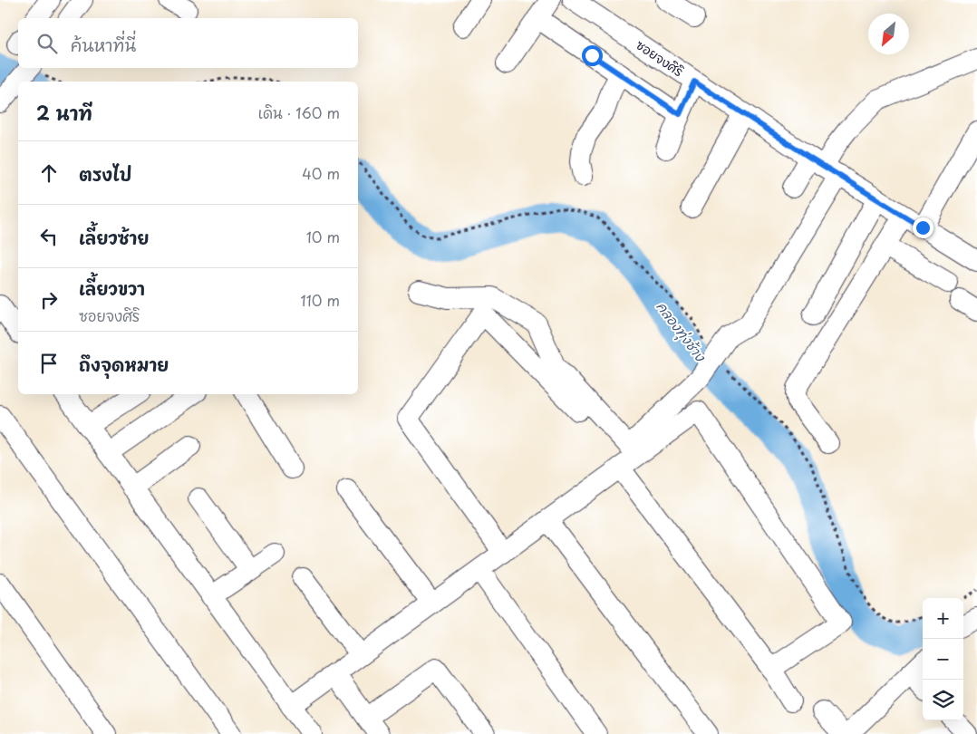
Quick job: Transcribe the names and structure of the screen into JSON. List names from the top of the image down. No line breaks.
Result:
{"streets":{"street":["ซอยจงศิริ"]},"water":["คลองทุ่งช้าง"],"north":"bottom left","page":{"search":"ค้นหาที่นี่","heading":["2 นาที","เดิน · 160 m"],"list":[["ตรงไป","40 m"],["เลี้ยวซ้าย","10 m"],["เลี้ยวขวา","ซอยจงศิริ","110 m"],"ถึงจุดหมาย"],"map_buttons":["+","−"]}}
